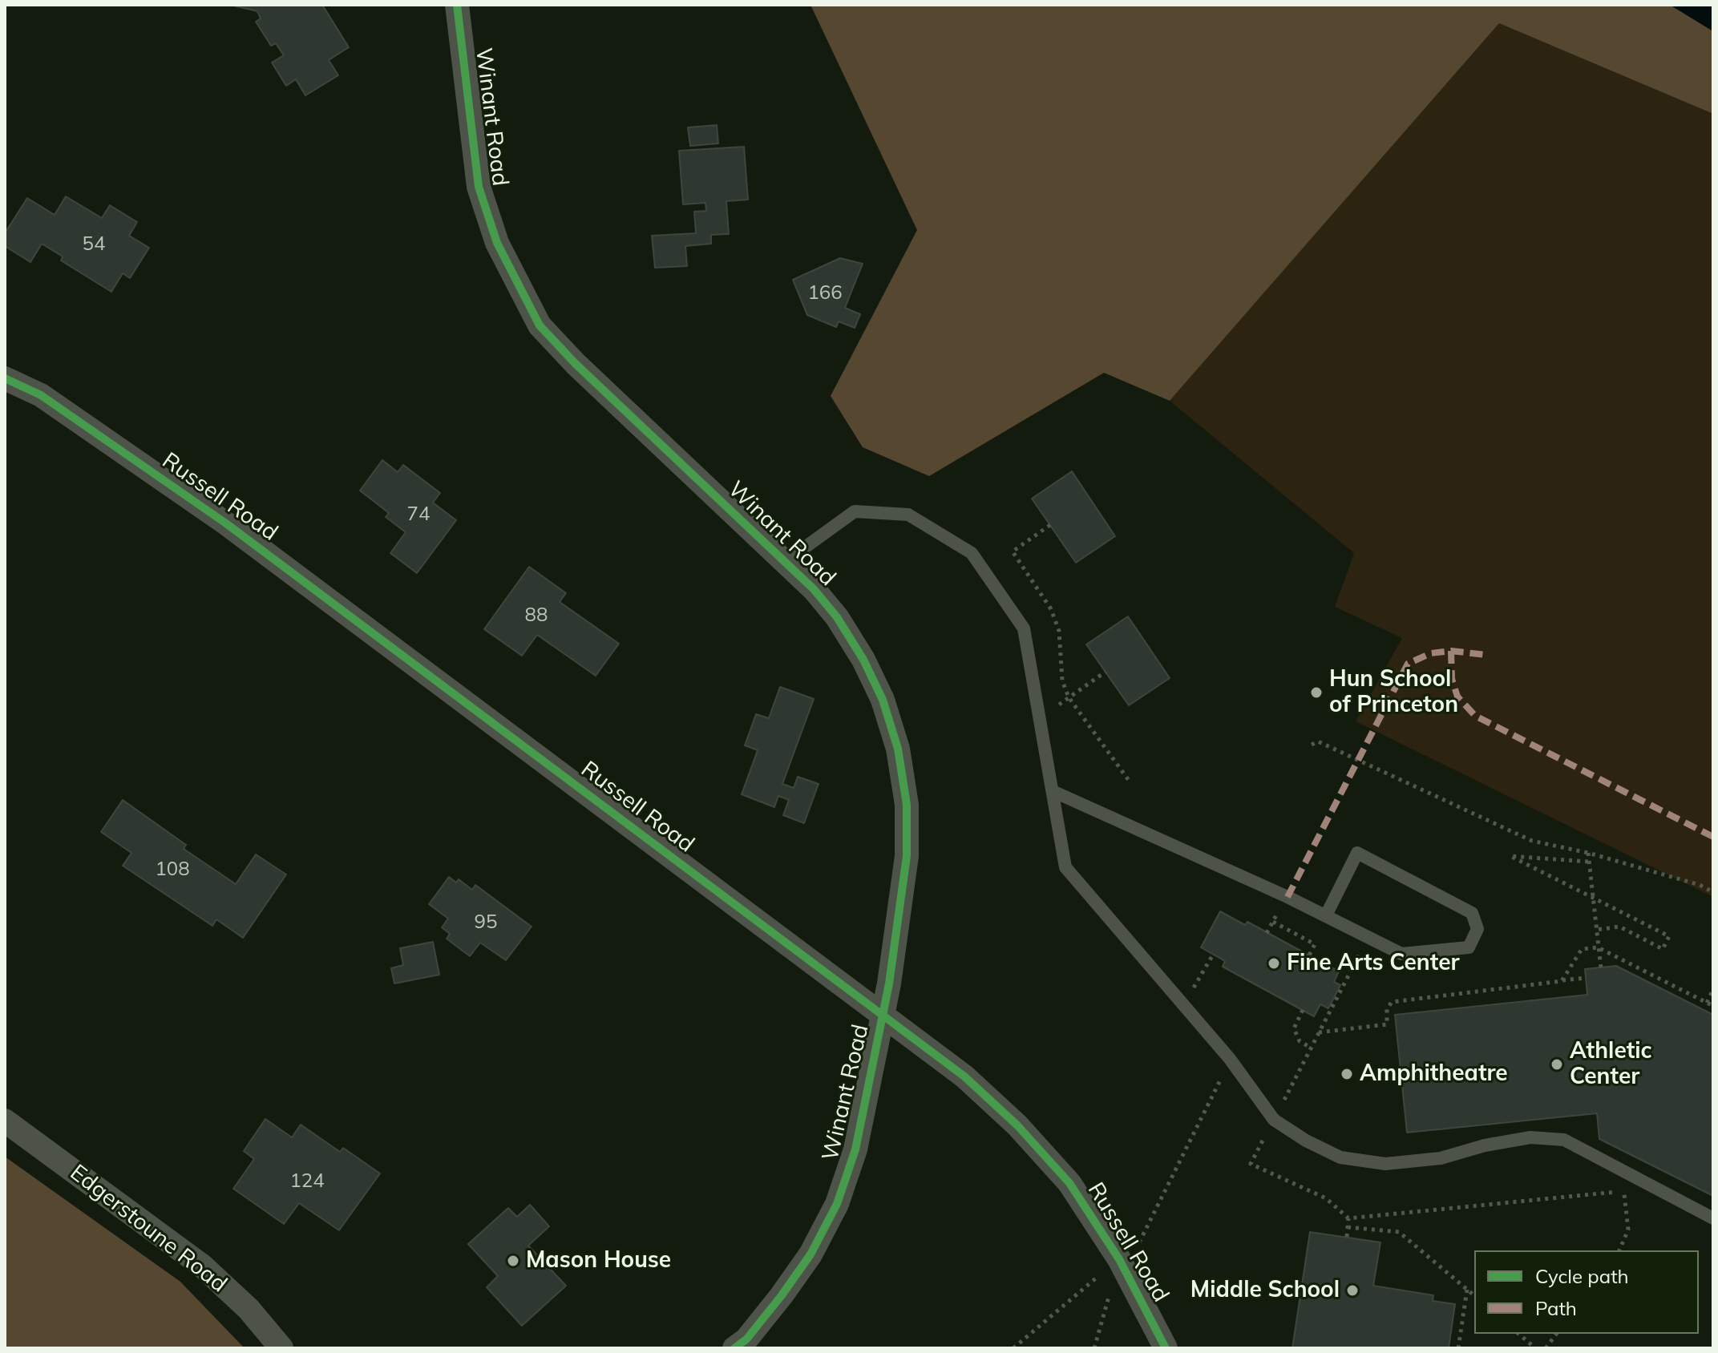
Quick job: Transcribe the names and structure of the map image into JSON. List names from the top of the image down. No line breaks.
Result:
{"streets":{"street":["Winant Road","Russell Road","Edgerstoune Road"]},"crossings":[["Winant Road","Russell Road"]],"places":["Hun School of Princeton","Fine Arts Center","Athletic Center","Amphitheatre","Mason House","Middle School"],"house_numbers":["54","166","74","88","108","95","124"],"legend":["Cycle path","Path"]}
